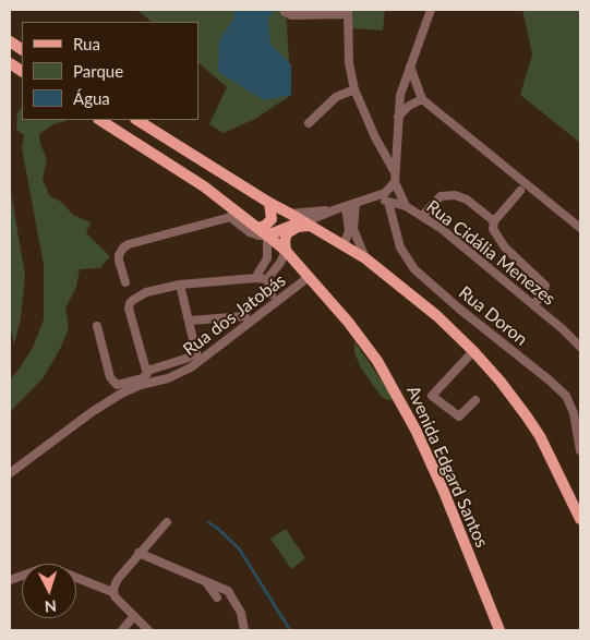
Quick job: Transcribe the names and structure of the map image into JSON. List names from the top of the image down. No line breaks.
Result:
{"streets":{"main road":["Avenida Edgard Santos"],"street":["Rua Cidália Menezes","Rua dos Jatobás","Rua Doron"]},"crossings":[["Rua Cidália Menezes","Rua Doron"],["Rua dos Jatobás","Avenida Edgard Santos"]],"legend":["Rua","Parque","Água"],"north":"bottom"}
